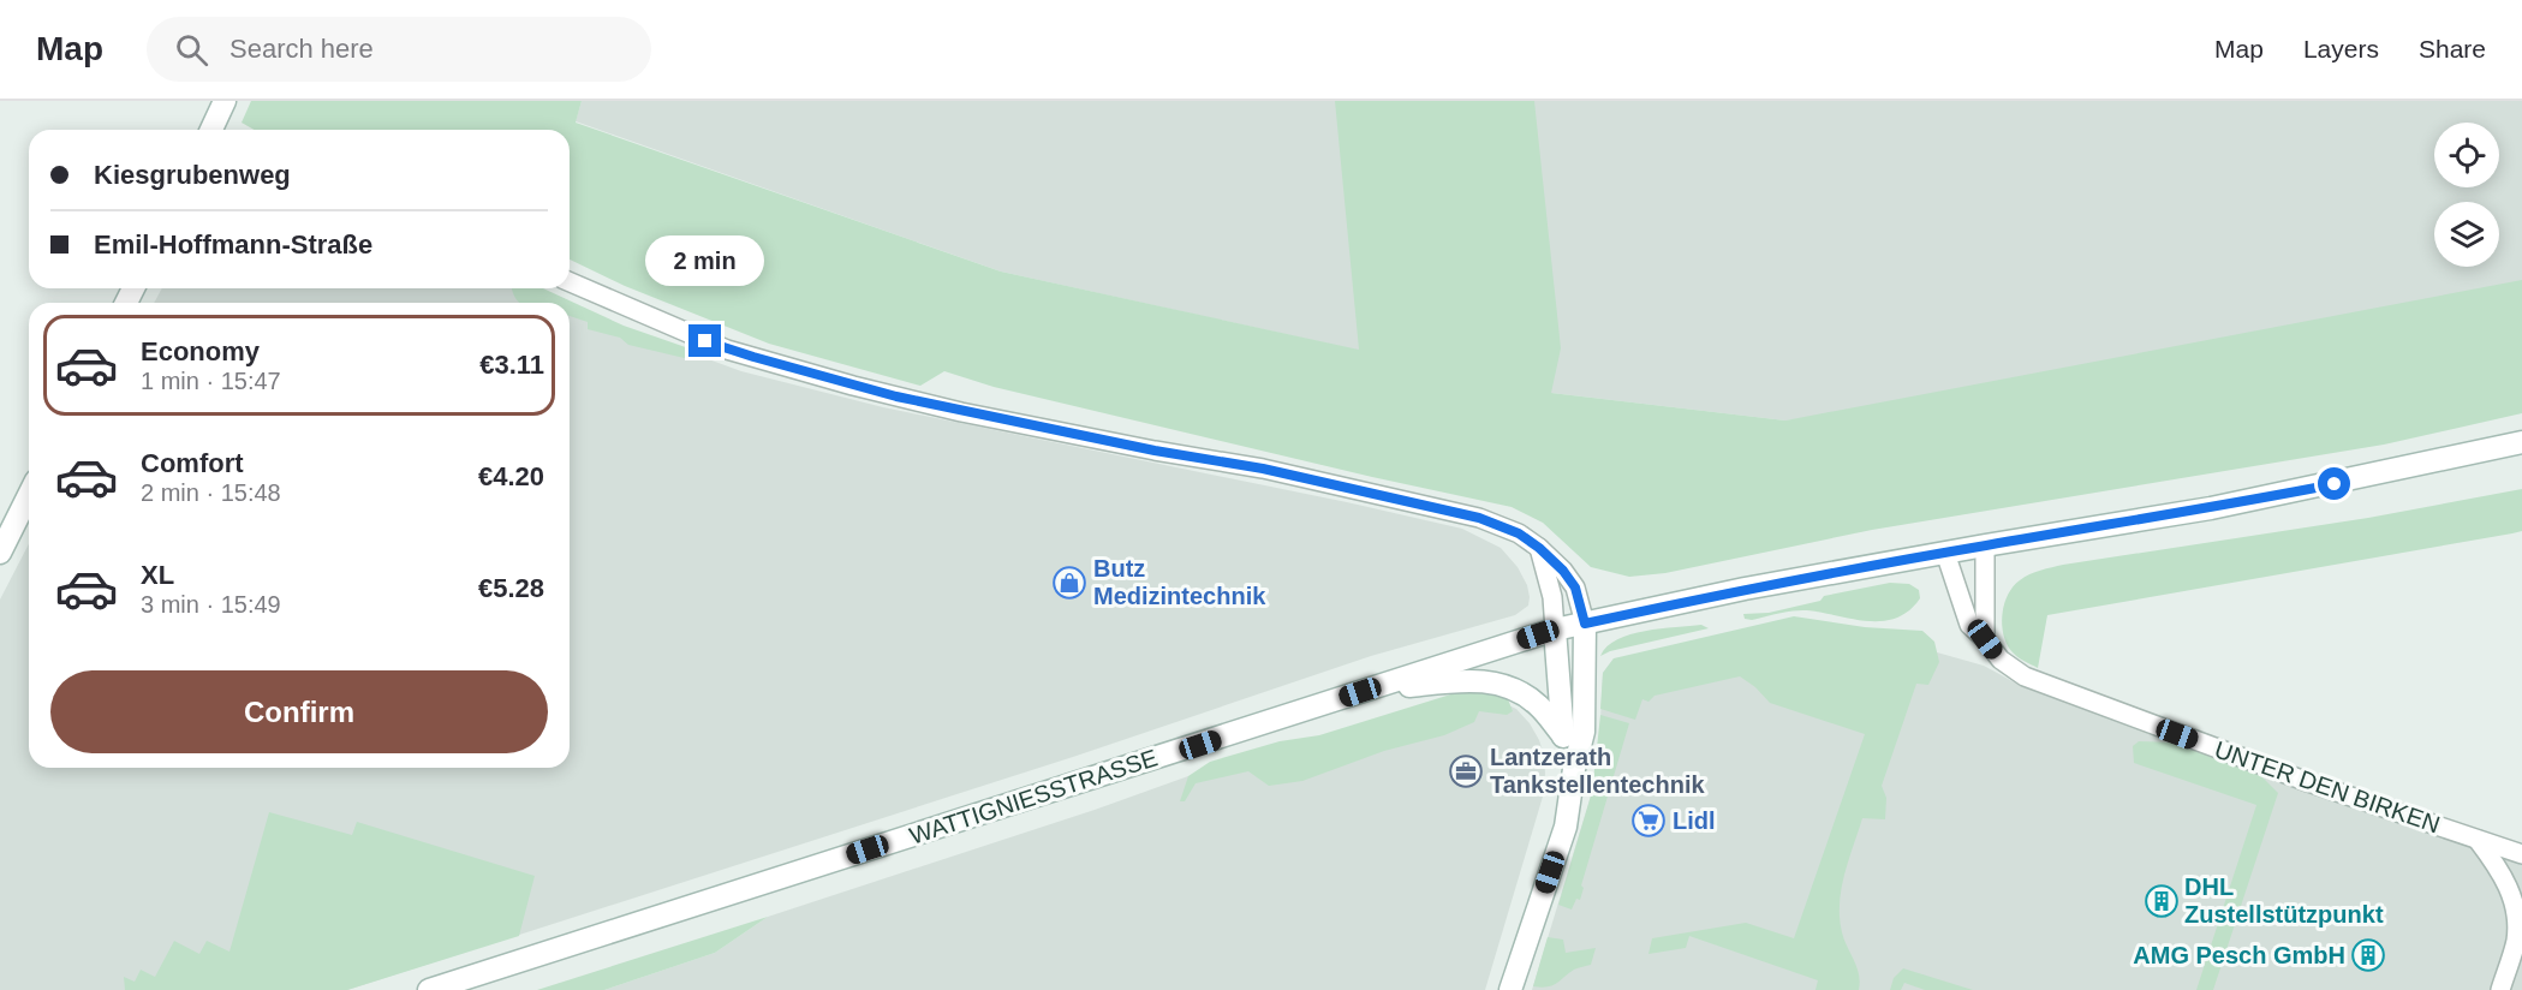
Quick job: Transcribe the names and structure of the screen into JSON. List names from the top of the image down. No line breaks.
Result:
{"streets":{"main road":["WATTIGNIESSTRASSE"],"street":["UNTER DEN BIRKEN"]},"crossings":[["UNTER DEN BIRKEN","WATTIGNIESSTRASSE"]],"places":{"shop":["Butz Medizintechnik"],"office":["Lantzerath Tankstellentechnik"],"supermarket":["Lidl"],"building":["DHL Zustellstützpunkt","AMG Pesch GmbH"]},"page":{"header":"Map","search":"Search here","nav":["Map","Layers","Share"],"banner":["Kiesgrubenweg","Emil-Hoffmann-Straße"],"bubble":"2 min","list":[{"name":"Economy","note":"1 min · 15:47","value":"€3.11"},{"name":"Comfort","note":"2 min · 15:48","value":"€4.20"},{"name":"XL","note":"3 min · 15:49","value":"€5.28"}],"buttons":"Confirm"}}
